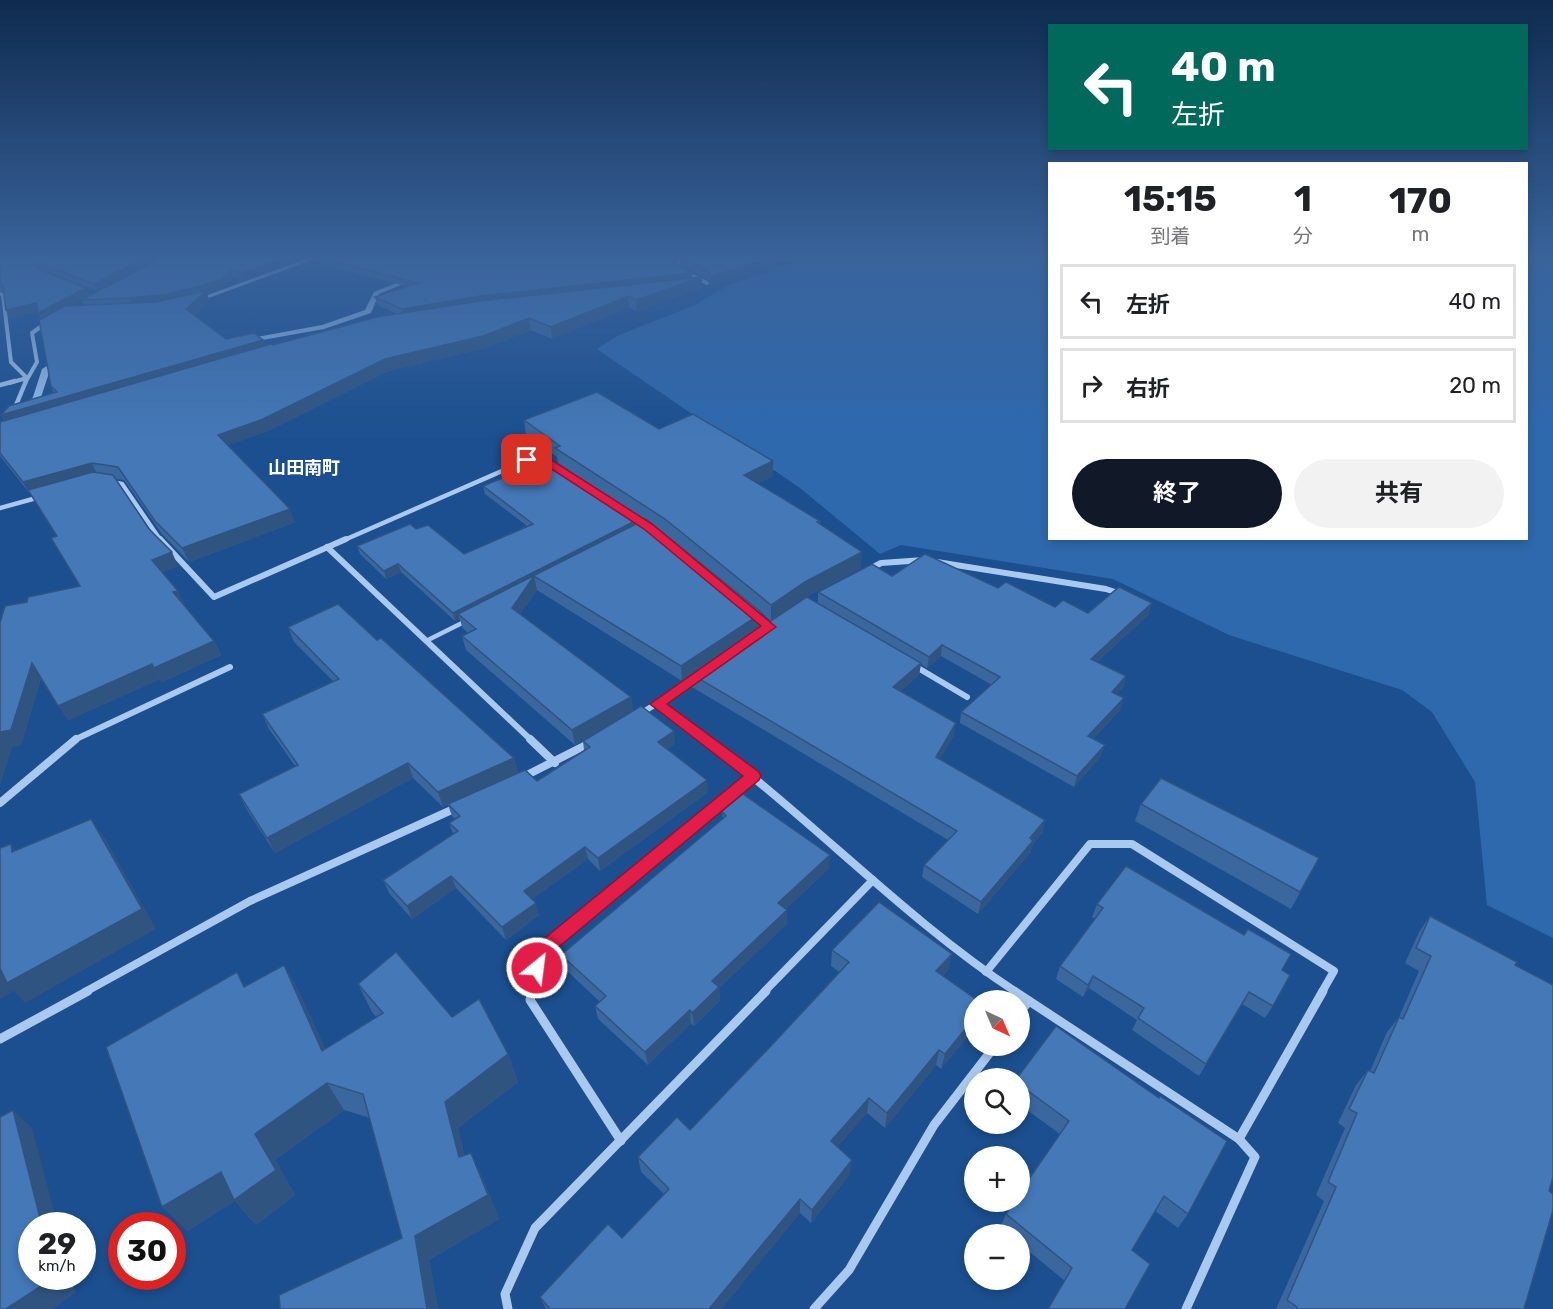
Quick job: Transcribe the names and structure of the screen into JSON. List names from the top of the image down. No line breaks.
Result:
{"districts":["山田南町"],"north":"bottom right","page":{"turn":["40 m","左折"],"eta":["15:15","到着","1","分","170","m"],"list":[{"name":"左折","value":"40 m"},{"name":"右折","value":"20 m"}],"buttons":["終了","共有"],"map_buttons":["+","−"],"speed":"29 km/h","limit":"30"}}
